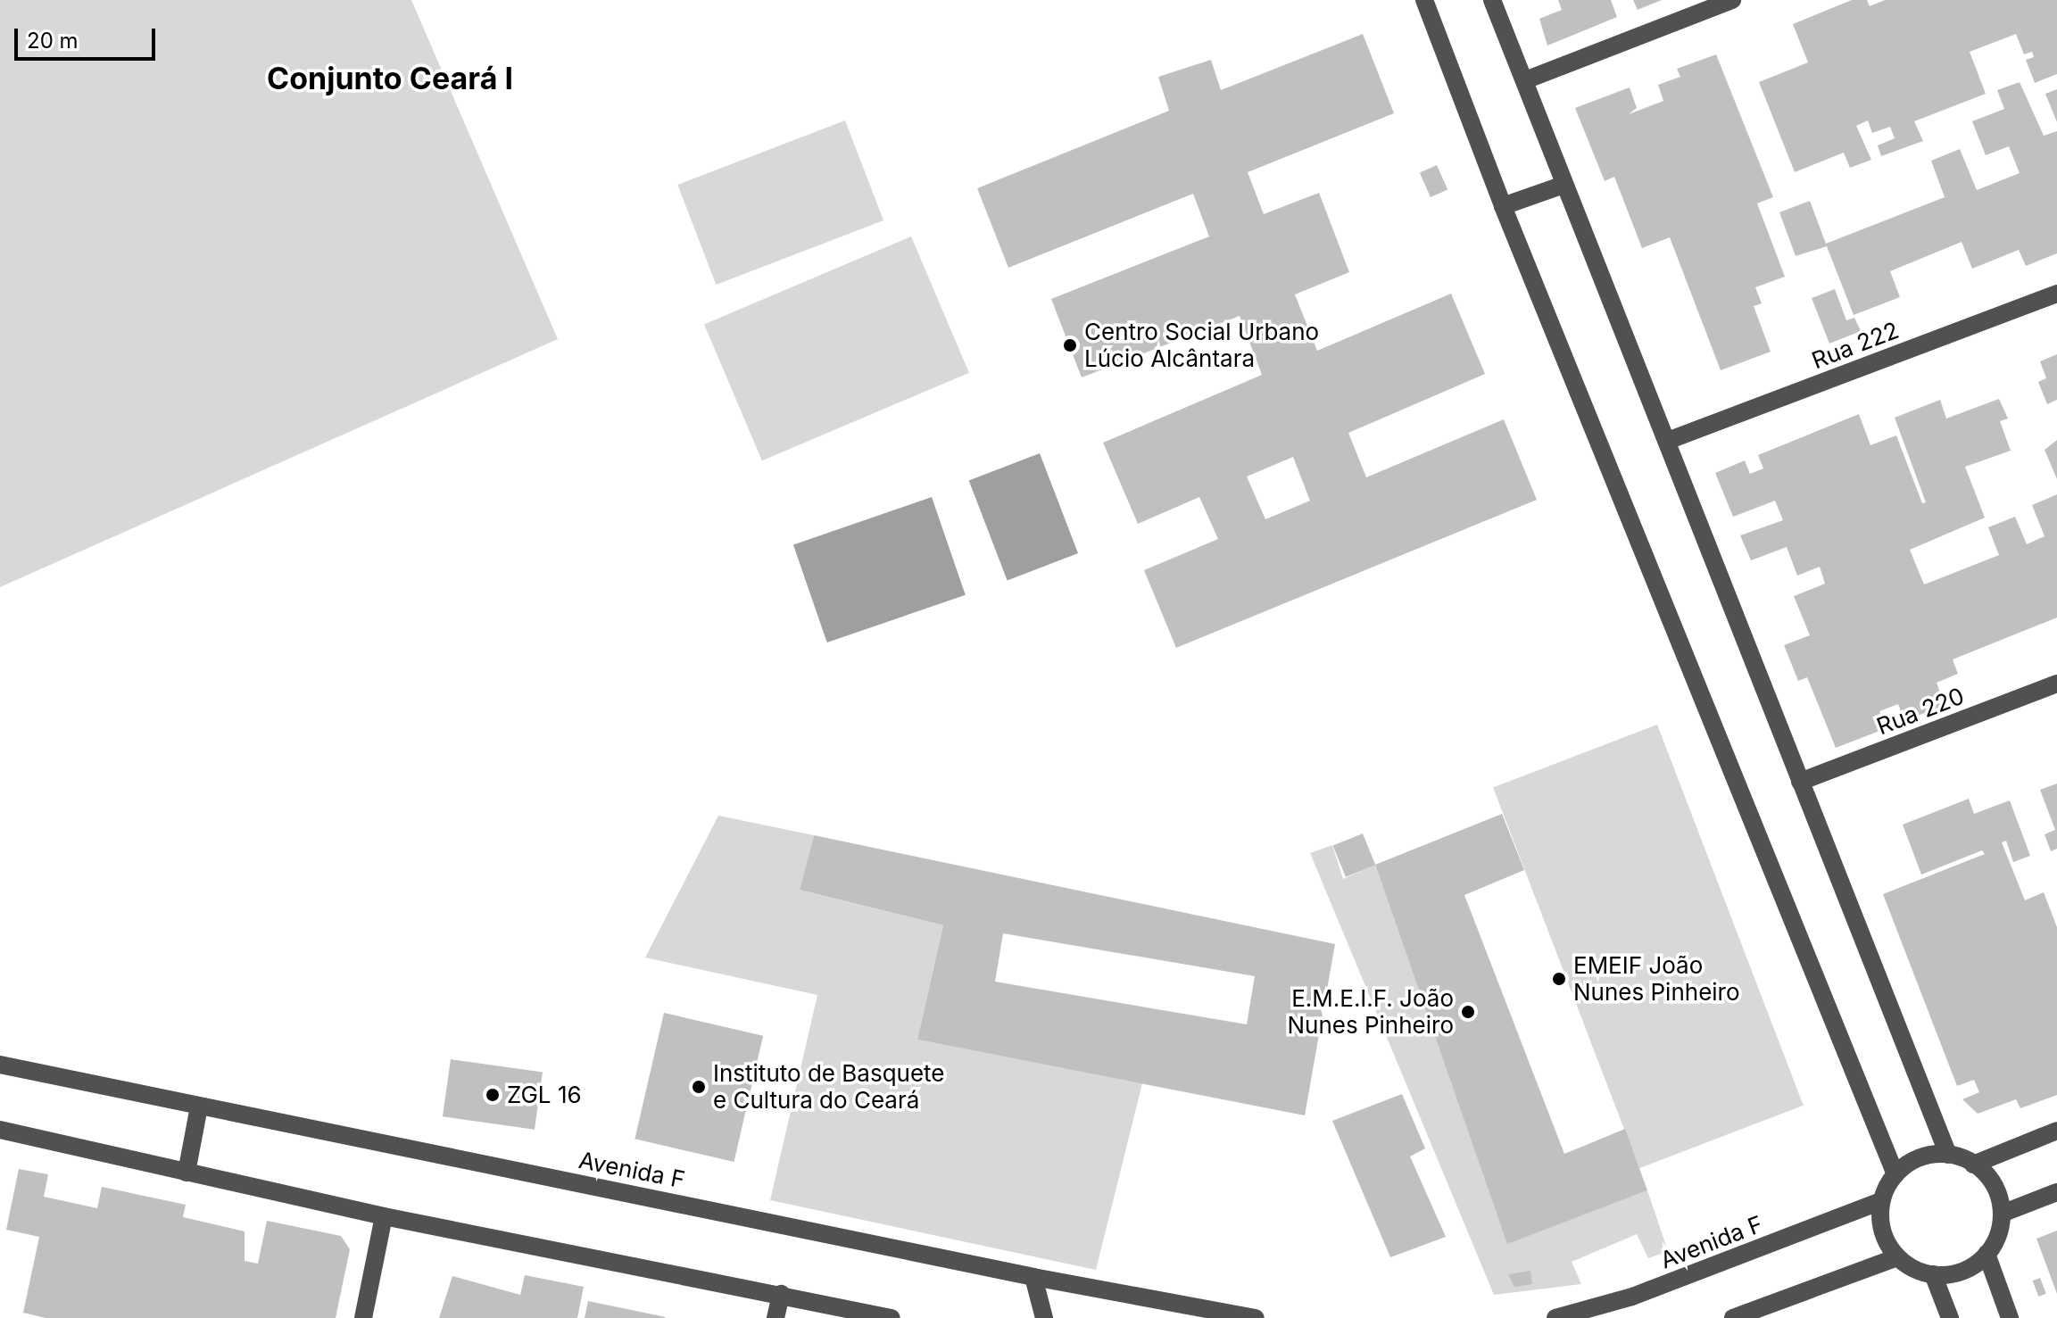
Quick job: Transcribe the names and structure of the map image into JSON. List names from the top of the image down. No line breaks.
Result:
{"streets":{"street":["Rua 222","Rua 220","Avenida F"]},"districts":["Conjunto Ceará I"],"places":["Centro Social Urbano Lúcio Alcântara","EMEIF João Nunes Pinheiro","E.M.E.I.F. João Nunes Pinheiro","Instituto de Basquete e Cultura do Ceará","ZGL 16"],"scale_bar":"20 m"}
